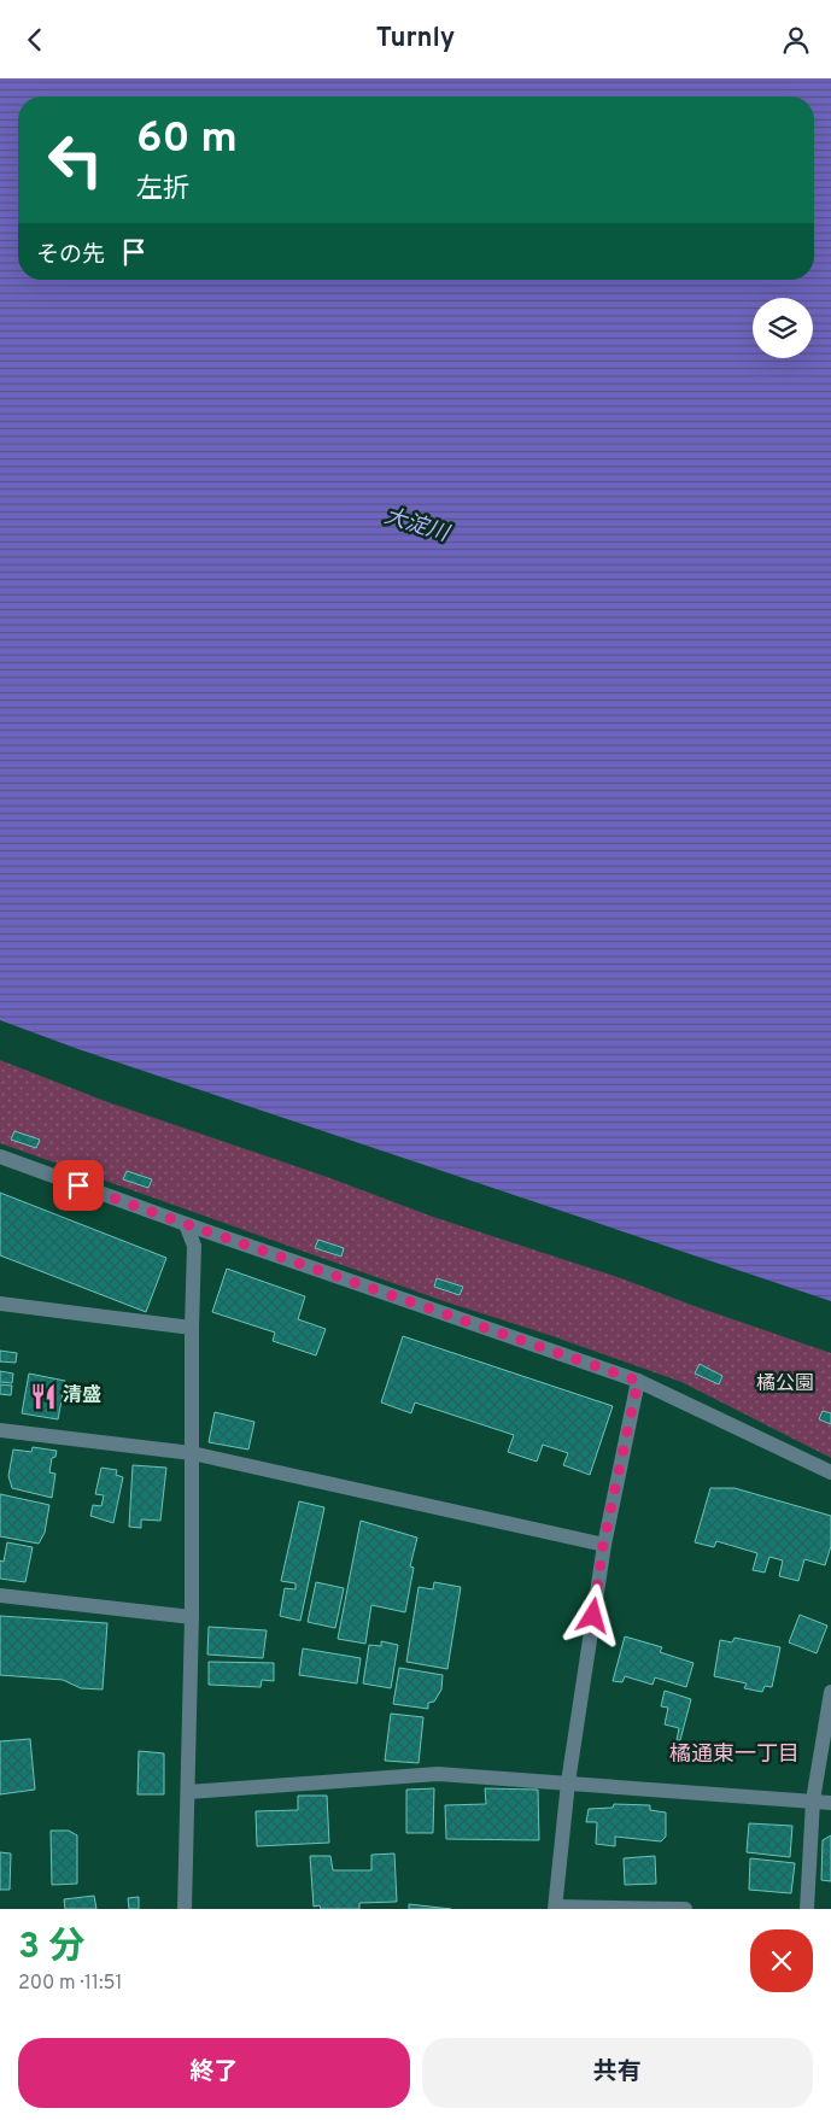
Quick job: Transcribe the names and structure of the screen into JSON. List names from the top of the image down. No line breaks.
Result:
{"districts":["橘通東一丁目"],"water":["大淀川"],"parks":["橘公園"],"places":{"restaurant":["清盛"]},"page":{"header":"Turnly","turn":["60 m","左折"],"then":"その先","heading":["3 分","200 m · 11:51"],"buttons":["終了","共有"]}}
